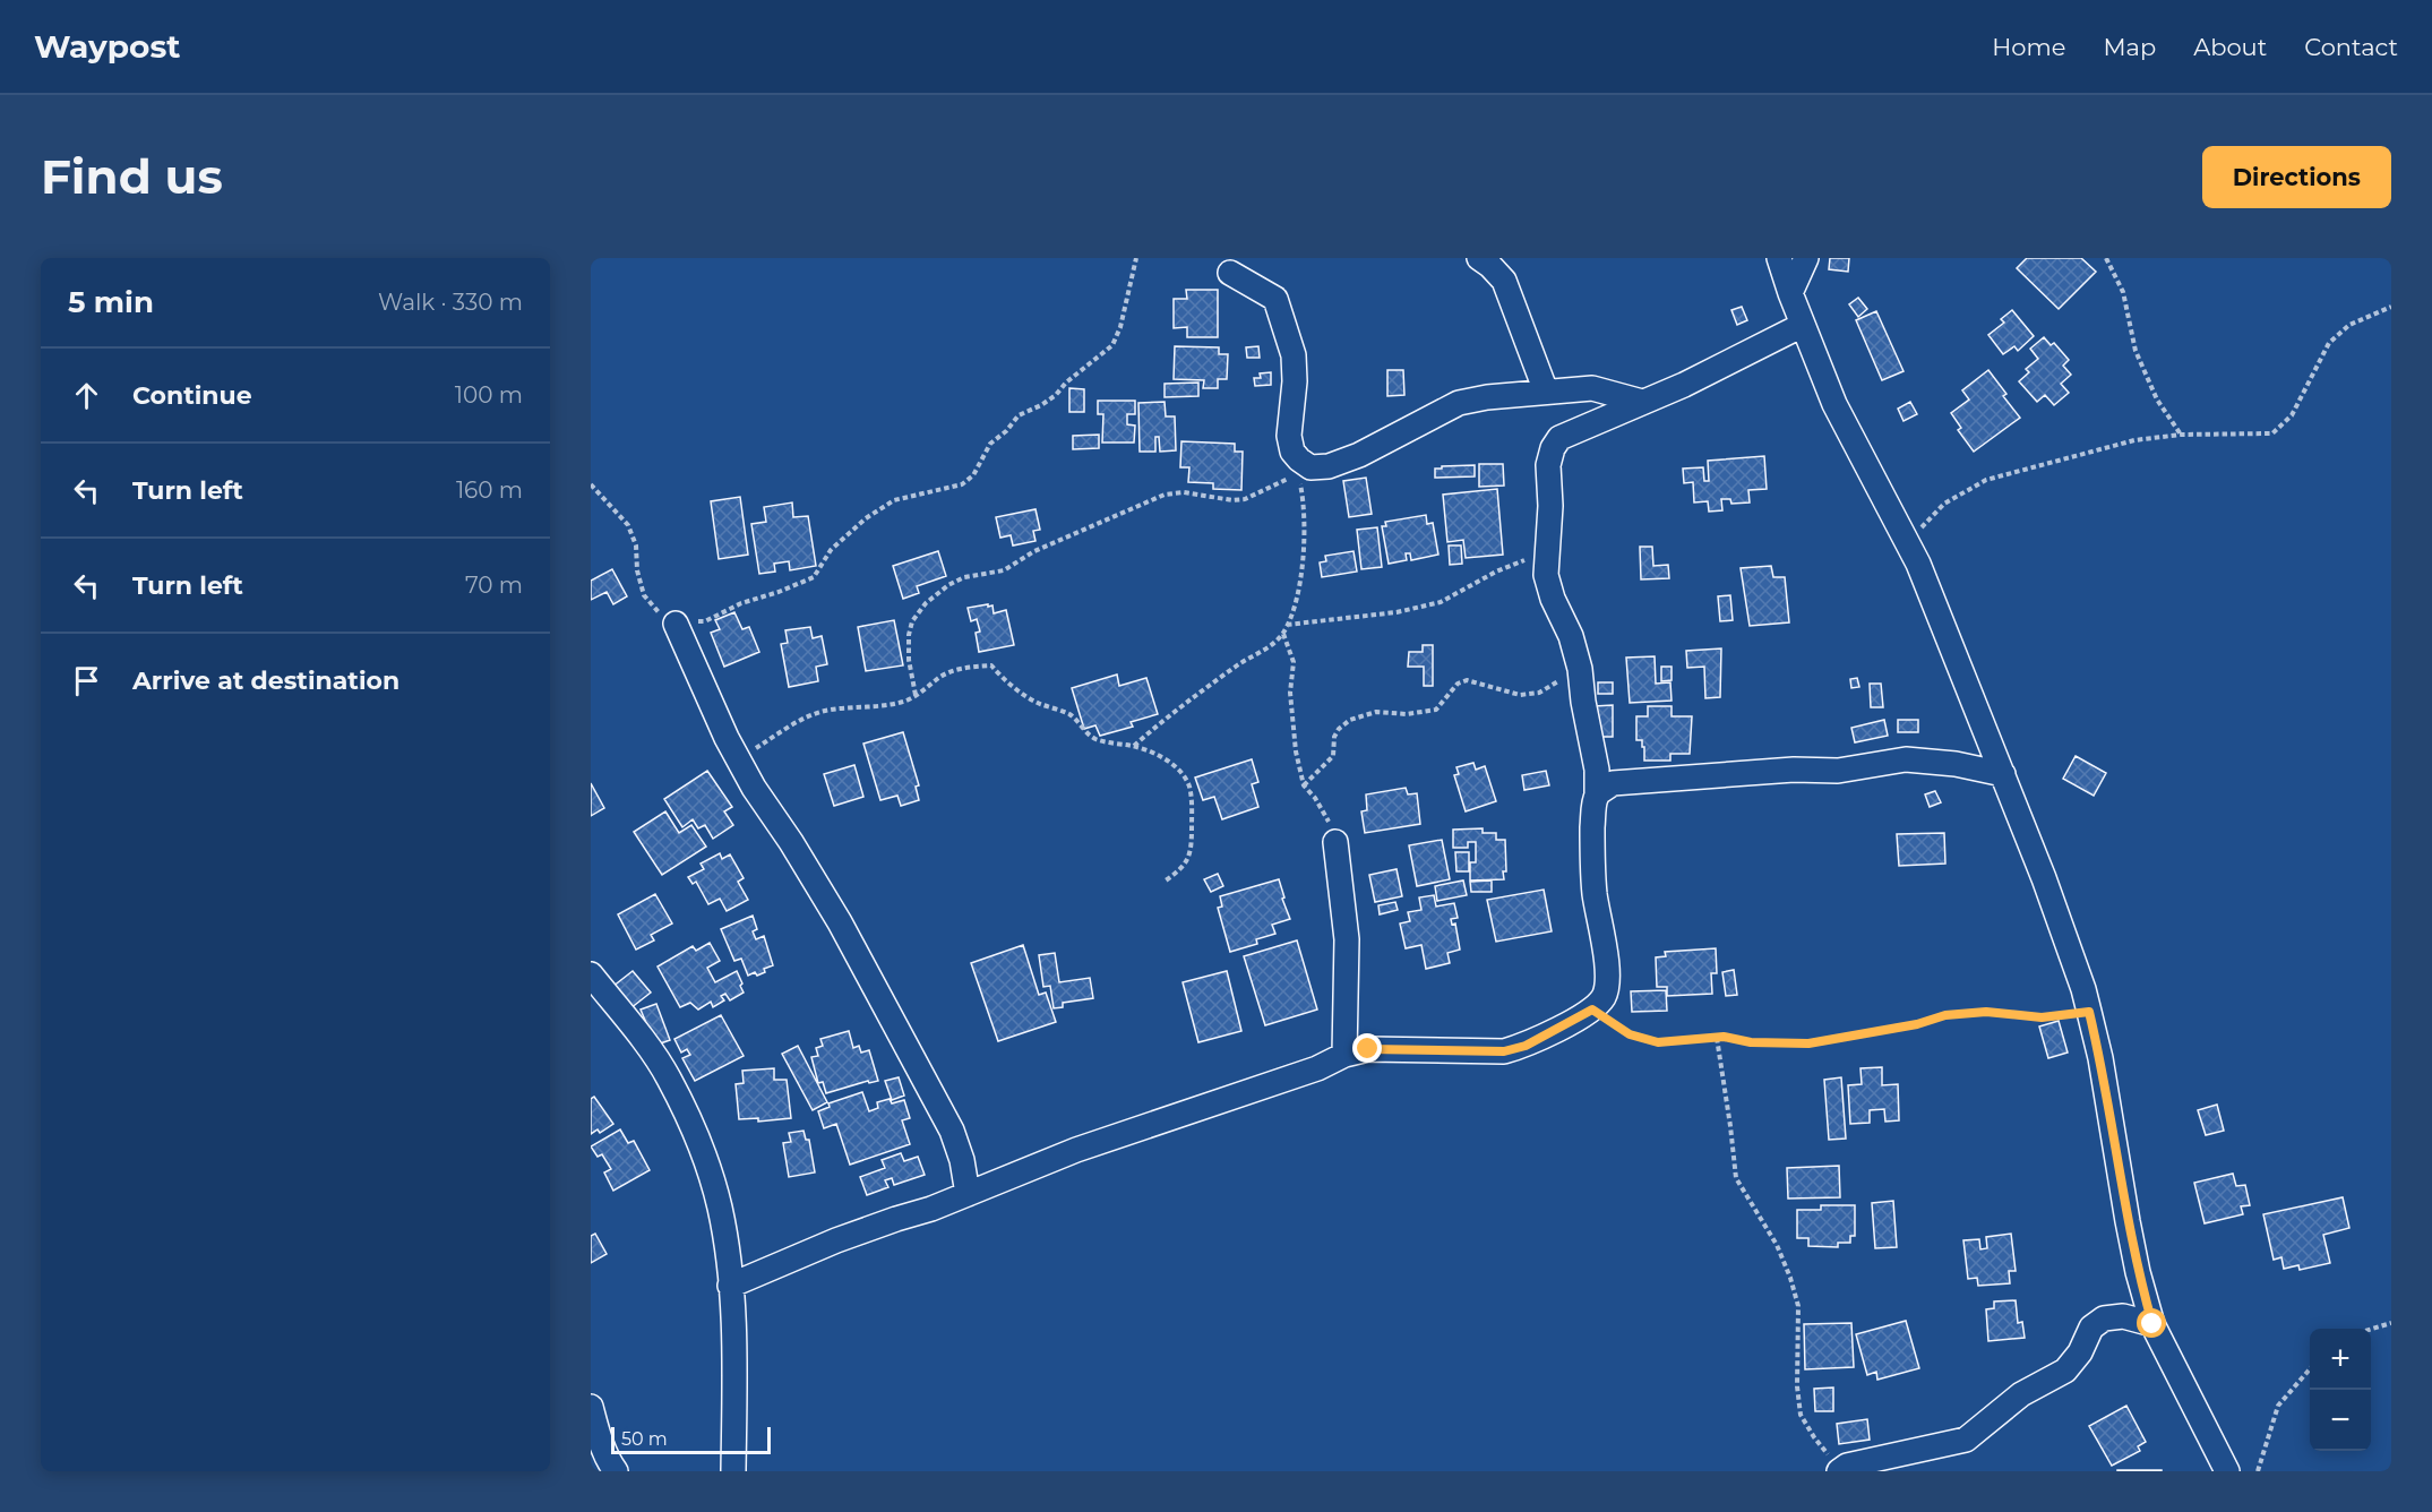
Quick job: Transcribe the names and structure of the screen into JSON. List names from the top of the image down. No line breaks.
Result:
{"scale_bar":"50 m","page":{"header":"Waypost","nav":["Home","Map","About","Contact"],"buttons":"Directions","title":"Find us","heading":["5 min","Walk · 330 m"],"list":[["Continue","100 m"],["Turn left","160 m"],["Turn left","70 m"],"Arrive at destination"],"map_buttons":["+","−"],"scale":"50 m"}}
